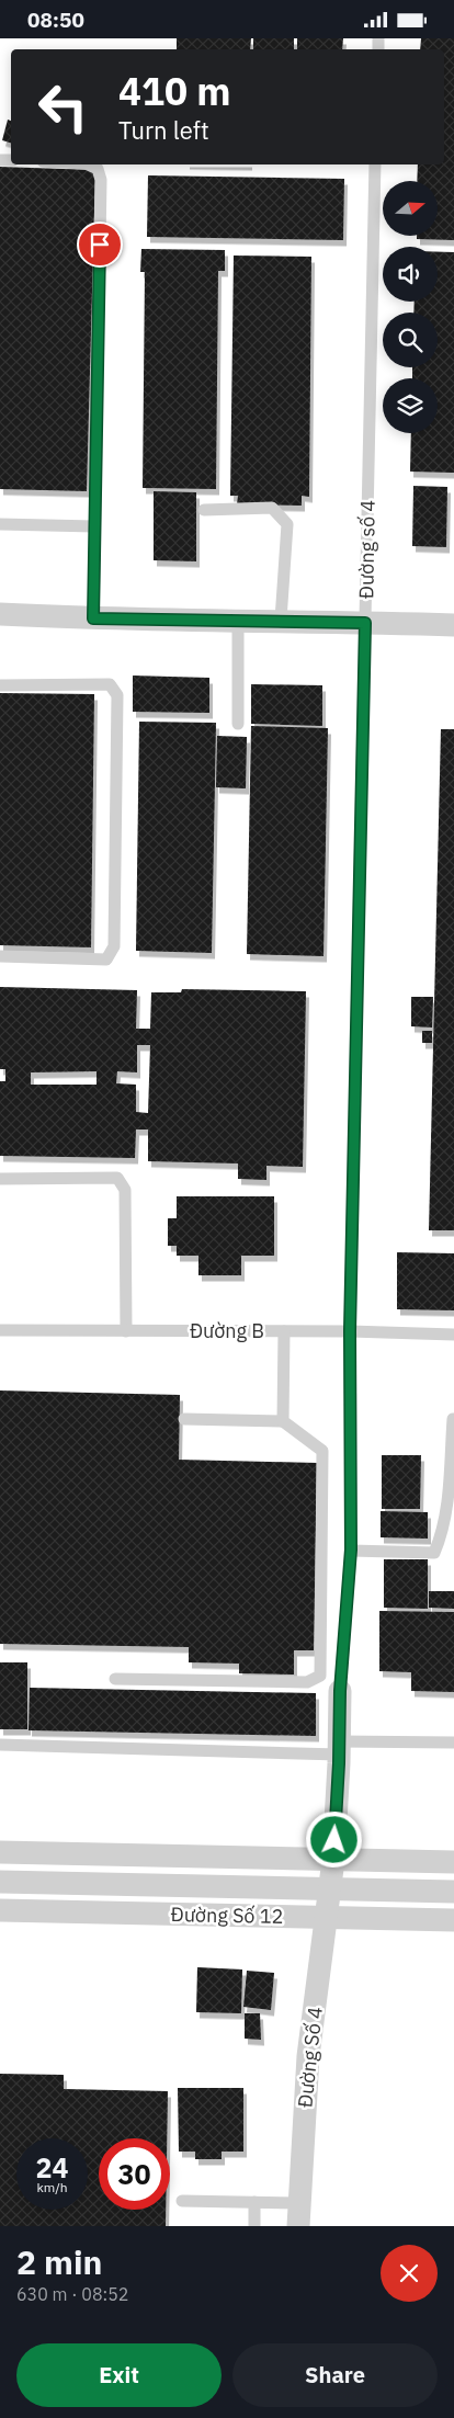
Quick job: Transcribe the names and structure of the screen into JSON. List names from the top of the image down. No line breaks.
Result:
{"streets":{"street":["Đường số 4","Đường Số 12","Đường Số 4"],"lane":["Đường B"]},"crossings":[["Đường số 4","Đường B"],["Đường số 4","Đường Số 12"],["Đường số 4","Đường Số 4"],["Đường Số 12","Đường Số 4"]],"north":"right","page":{"status":"08:50","turn":["410 m","Turn left"],"speed":"24 km/h","limit":"30","heading":["2 min","630 m · 08:52"],"buttons":["Exit","Share"]}}
